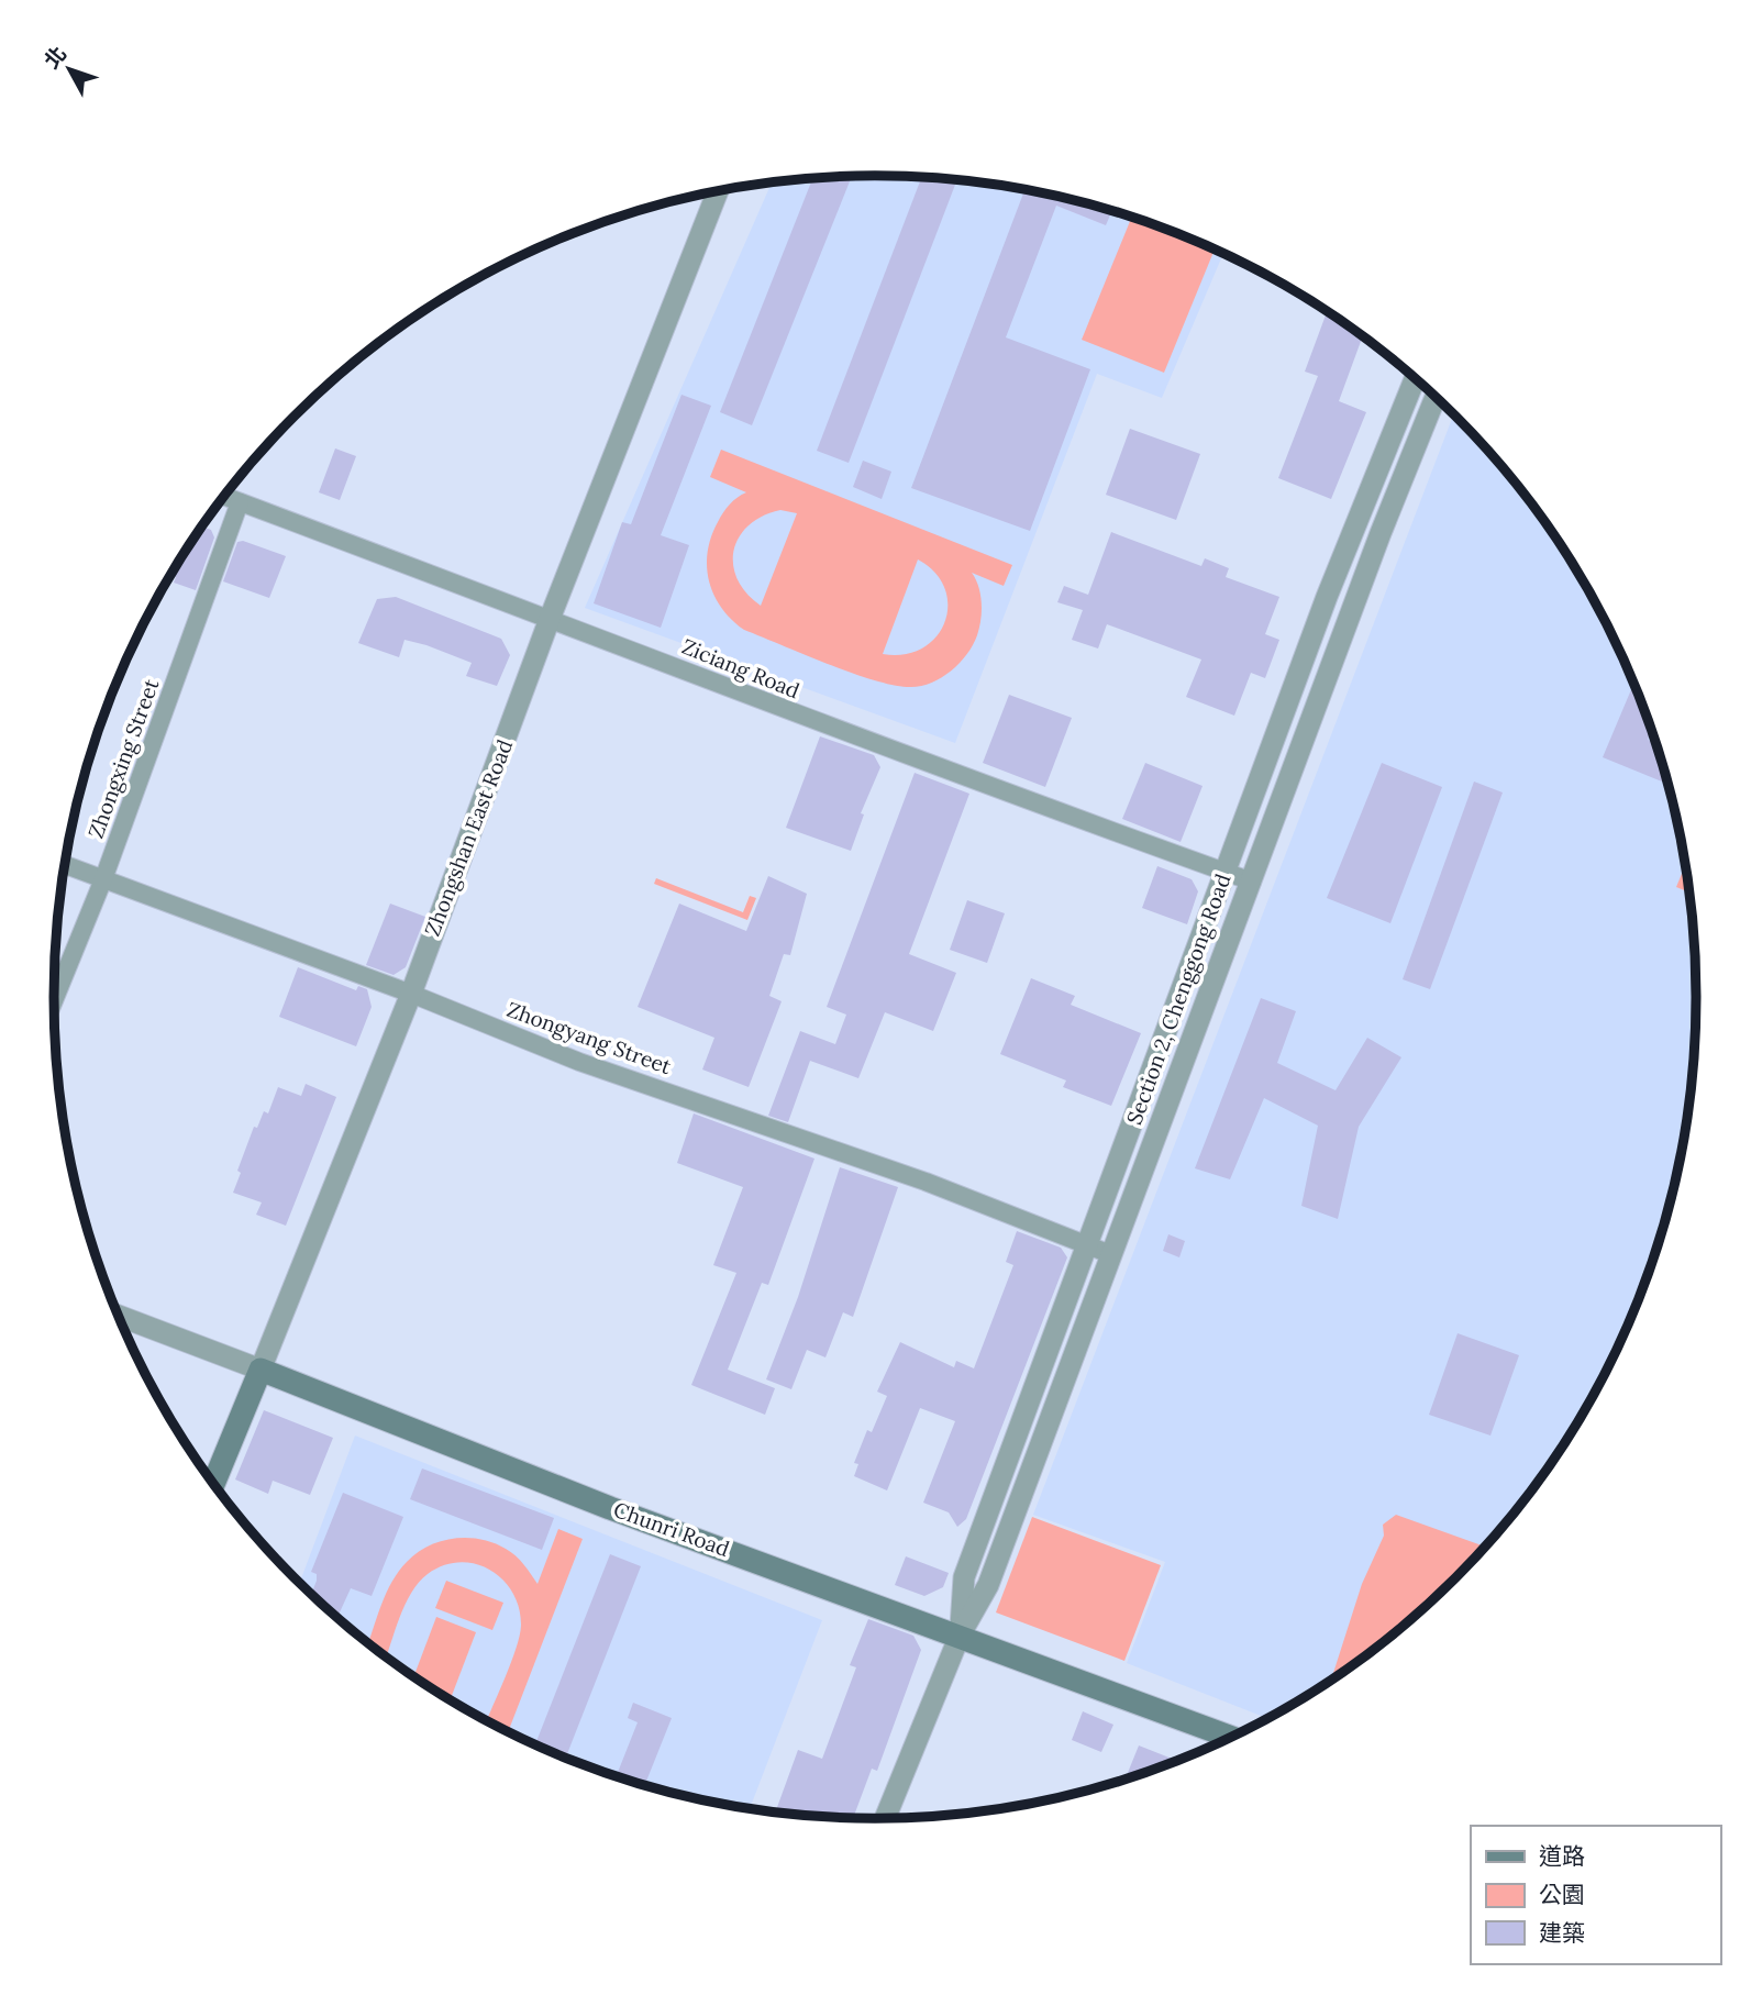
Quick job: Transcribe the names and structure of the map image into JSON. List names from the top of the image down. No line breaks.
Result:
{"streets":{"main road":["Zhongshan East Road","Chunri Road"],"street":["Ziciang Road","Zhongxing Street","Section 2, Chenggong Road","Zhongyang Street"]},"crossings":[["Ziciang Road","Zhongxing Street"],["Ziciang Road","Zhongshan East Road"],["Ziciang Road","Section 2, Chenggong Road"],["Zhongxing Street","Zhongyang Street"],["Zhongshan East Road","Zhongyang Street"],["Zhongshan East Road","Chunri Road"],["Section 2, Chenggong Road","Zhongyang Street"],["Section 2, Chenggong Road","Chunri Road"]],"legend":["道路","公園","建築"],"north":"top left"}
